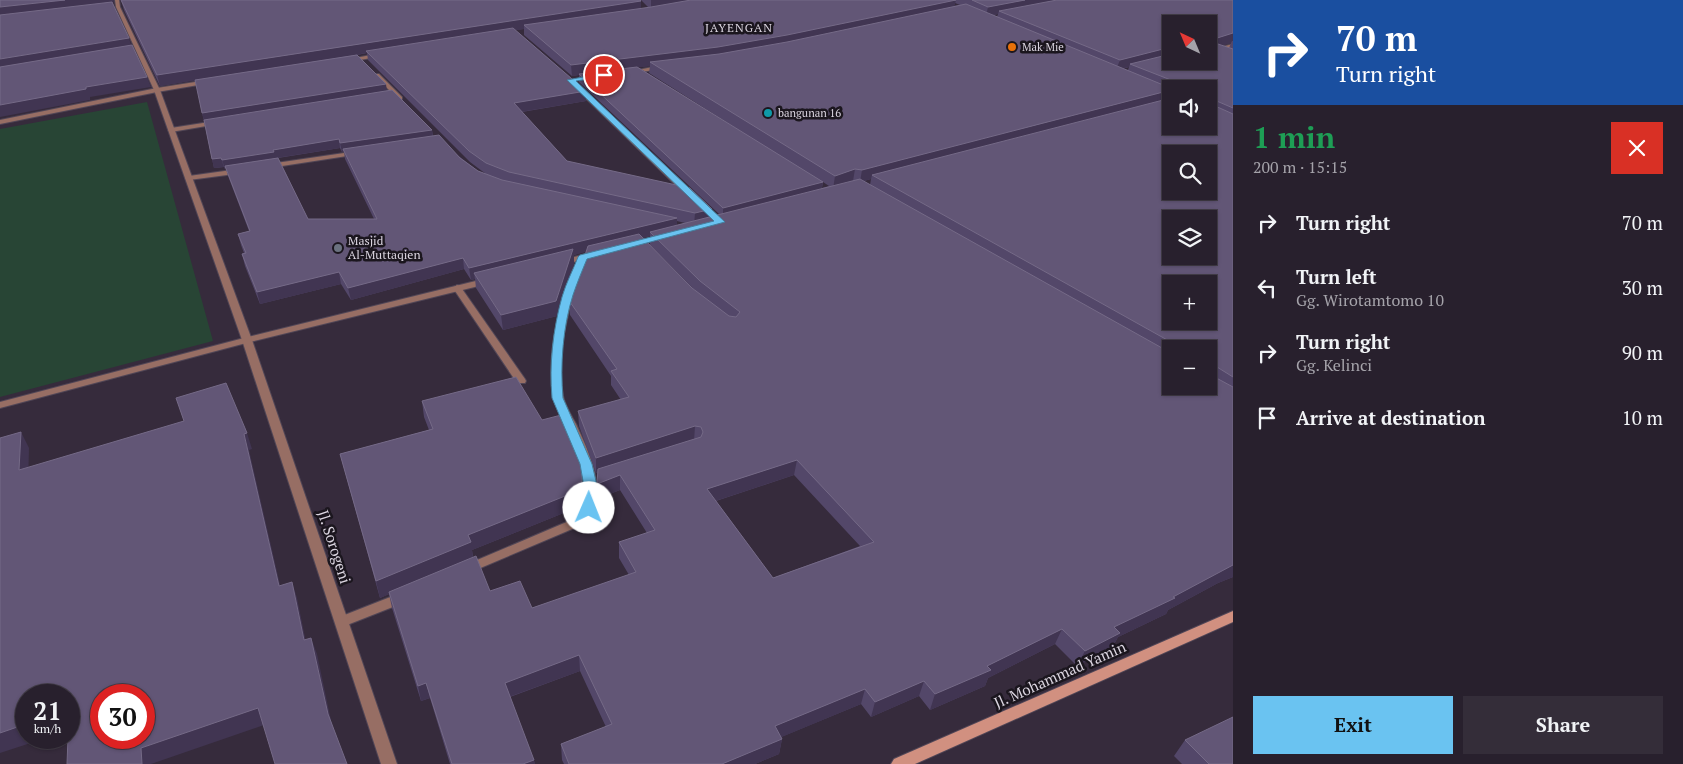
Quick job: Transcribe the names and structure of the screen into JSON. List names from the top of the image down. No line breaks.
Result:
{"streets":{"main road":["Jl. Mohammad Yamin"],"street":["Jl. Sorogeni"]},"districts":["JAYENGAN"],"places":["Mak Mie","bangunan 16","Masjid Al-Muttaqien"],"north":"top left","page":{"turn":["70 m","Turn right"],"map_buttons":["+","−"],"heading":["1 min","200 m · 15:15"],"list":[{"name":"Turn right","value":"70 m"},{"name":"Turn left","note":"Gg. Wirotamtomo 10","value":"30 m"},{"name":"Turn right","note":"Gg. Kelinci","value":"90 m"},{"name":"Arrive at destination","value":"10 m"}],"speed":"21 km/h","limit":"30","buttons":["Exit","Share"]}}
